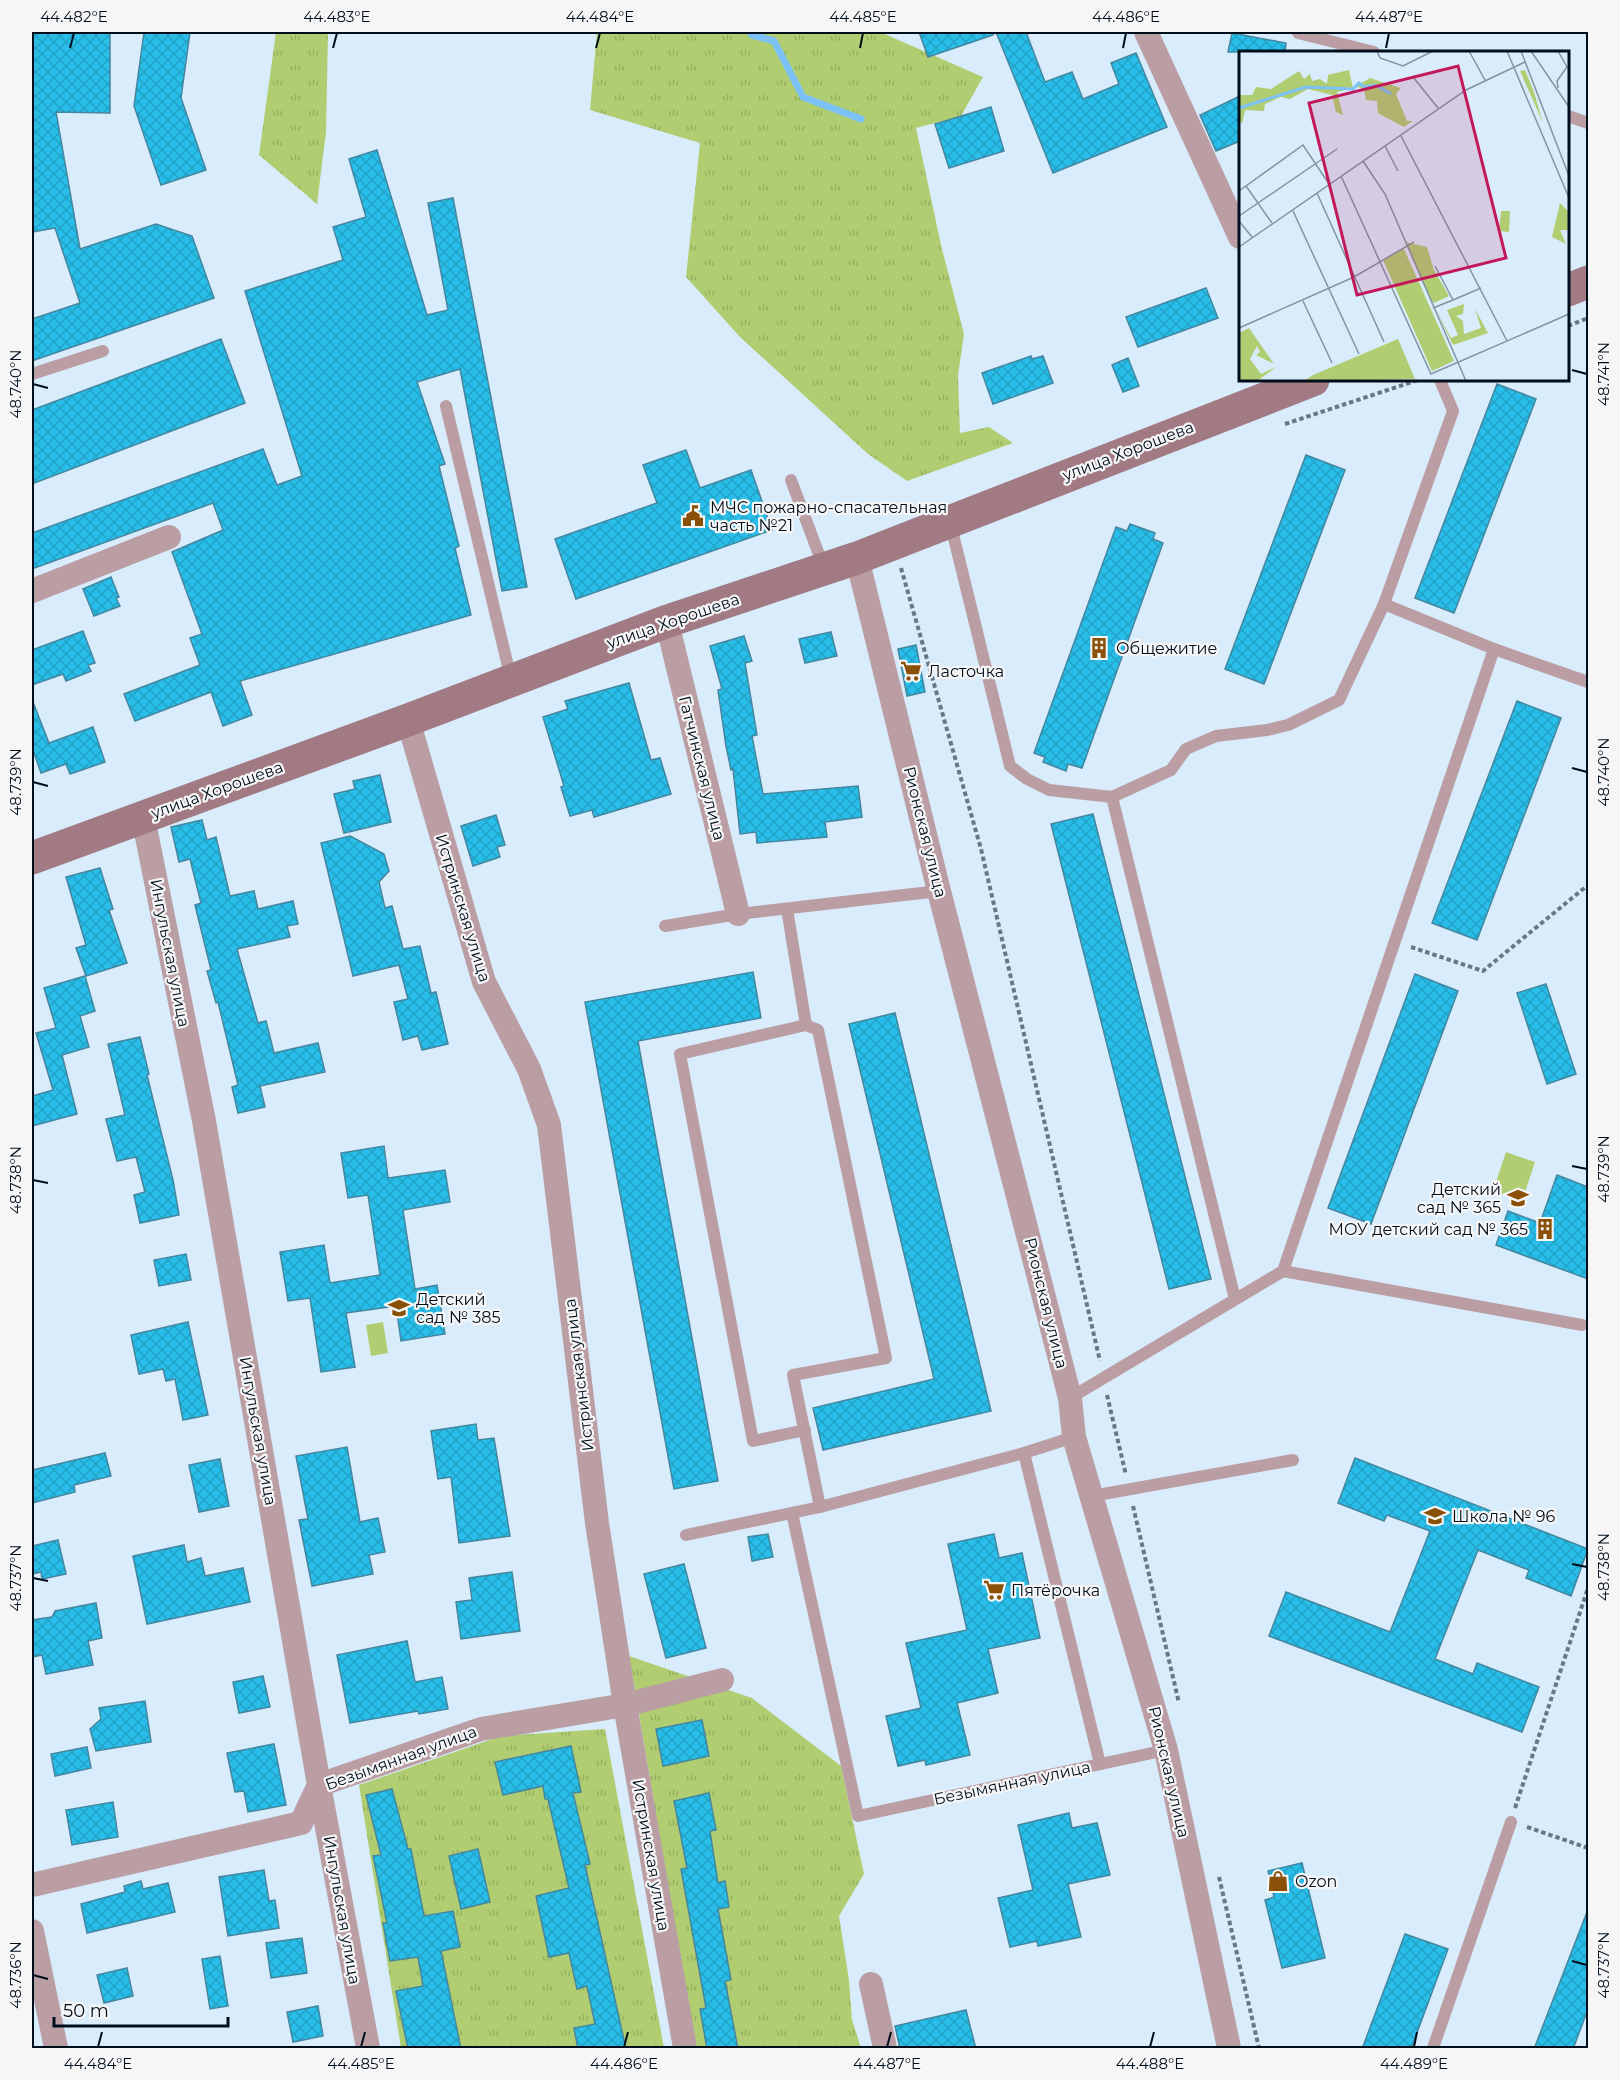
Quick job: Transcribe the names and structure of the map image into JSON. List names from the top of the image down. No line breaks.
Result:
{"streets":{"main road":["улица Хорошева"],"street":["Гатчинская улица","Рионская улица","Истринская улица","Ингульская улица","Безымянная улица"]},"crossings":[["улица Хорошева","Гатчинская улица"],["улица Хорошева","Рионская улица"],["улица Хорошева","Истринская улица"],["улица Хорошева","Ингульская улица"],["Рионская улица","Безымянная улица"],["Истринская улица","Безымянная улица"],["Ингульская улица","Безымянная улица"]],"places":{"public building":["МЧС пожарно-спасательная часть №21"],"building":["Общежитие","МОУ детский сад № 365"],"supermarket":["Ласточка","Пятёрочка"],"school or university":["Детский сад № 365","Детский сад № 385","Школа № 96"],"shop":["Ozon"]},"scale_bar":"50 m","coordinates":["44.482°E","44.483°E","44.484°E","44.485°E","44.486°E","44.487°E","48.741°N","48.740°N","48.739°N","48.738°N","48.737°N","48.736°N","44.488°E","44.489°E"]}
